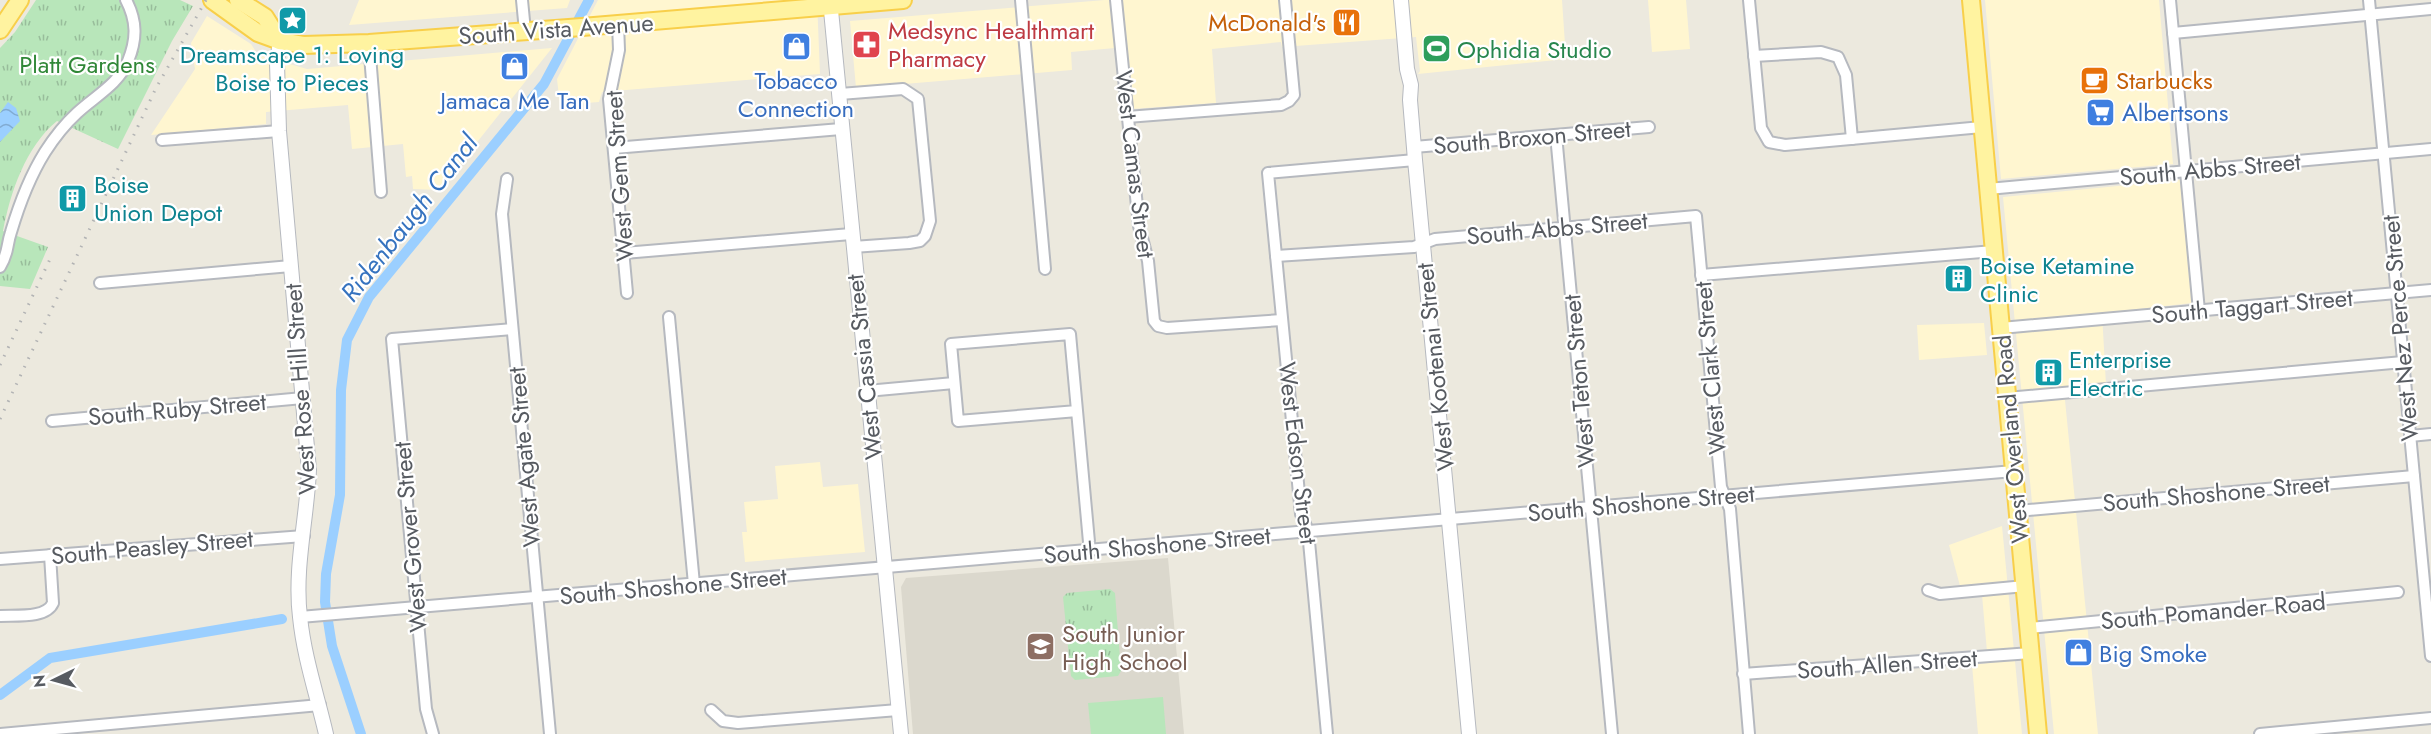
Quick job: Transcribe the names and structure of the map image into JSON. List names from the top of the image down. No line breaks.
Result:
{"streets":{"main road":["South Vista Avenue","West Overland Road"],"street":["South Broxon Street","West Camas Street","South Abbs Street","West Gem Street","South Taggart Street","West Nez Perce Street","West Cassia Street","West Kootenai Street","West Clark Street","West Teton Street","West Rose Hill Street","South Ruby Street","West Edson Street","West Agate Street","South Shoshone Street","West Grover Street","South Peasley Street","South Pomander Road","South Allen Street"]},"crossings":[["South Vista Avenue","West Gem Street"],["South Vista Avenue","West Cassia Street"],["South Vista Avenue","West Rose Hill Street"],["South Broxon Street","West Kootenai Street"],["South Broxon Street","West Teton Street"],["South Broxon Street","West Edson Street"],["West Camas Street","West Edson Street"],["South Abbs Street","West Nez Perce Street"],["South Abbs Street","West Kootenai Street"],["South Abbs Street","West Clark Street"],["South Abbs Street","West Teton Street"],["South Abbs Street","West Overland Road"],["South Abbs Street","West Edson Street"],["South Taggart Street","West Nez Perce Street"],["South Taggart Street","West Overland Road"],["West Nez Perce Street","South Shoshone Street"],["West Cassia Street","South Shoshone Street"],["West Kootenai Street","South Shoshone Street"],["West Clark Street","South Shoshone Street"],["West Clark Street","South Allen Street"],["West Teton Street","South Shoshone Street"],["West Rose Hill Street","South Ruby Street"],["West Rose Hill Street","South Shoshone Street"],["West Rose Hill Street","South Peasley Street"],["West Overland Road","South Shoshone Street"],["West Overland Road","South Pomander Road"],["West Overland Road","South Allen Street"],["West Edson Street","South Shoshone Street"],["West Agate Street","South Shoshone Street"],["West Agate Street","West Grover Street"],["South Shoshone Street","West Grover Street"]],"water":["Ridenbaugh Canal"],"parks":["Platt Gardens"],"places":{"place":["Dreamscape 1: Loving Boise to Pieces"],"restaurant":["McDonald's"],"pharmacy":["Medsync Healthmart Pharmacy"],"shop":["Tobacco Connection","Jamaca Me Tan","Big Smoke"],"sports":["Ophidia Studio"],"cafe":["Starbucks"],"supermarket":["Albertsons"],"building":["Boise Union Depot","Boise Ketamine Clinic","Enterprise Electric"],"school or university":["South Junior High School"]},"north":"left"}
